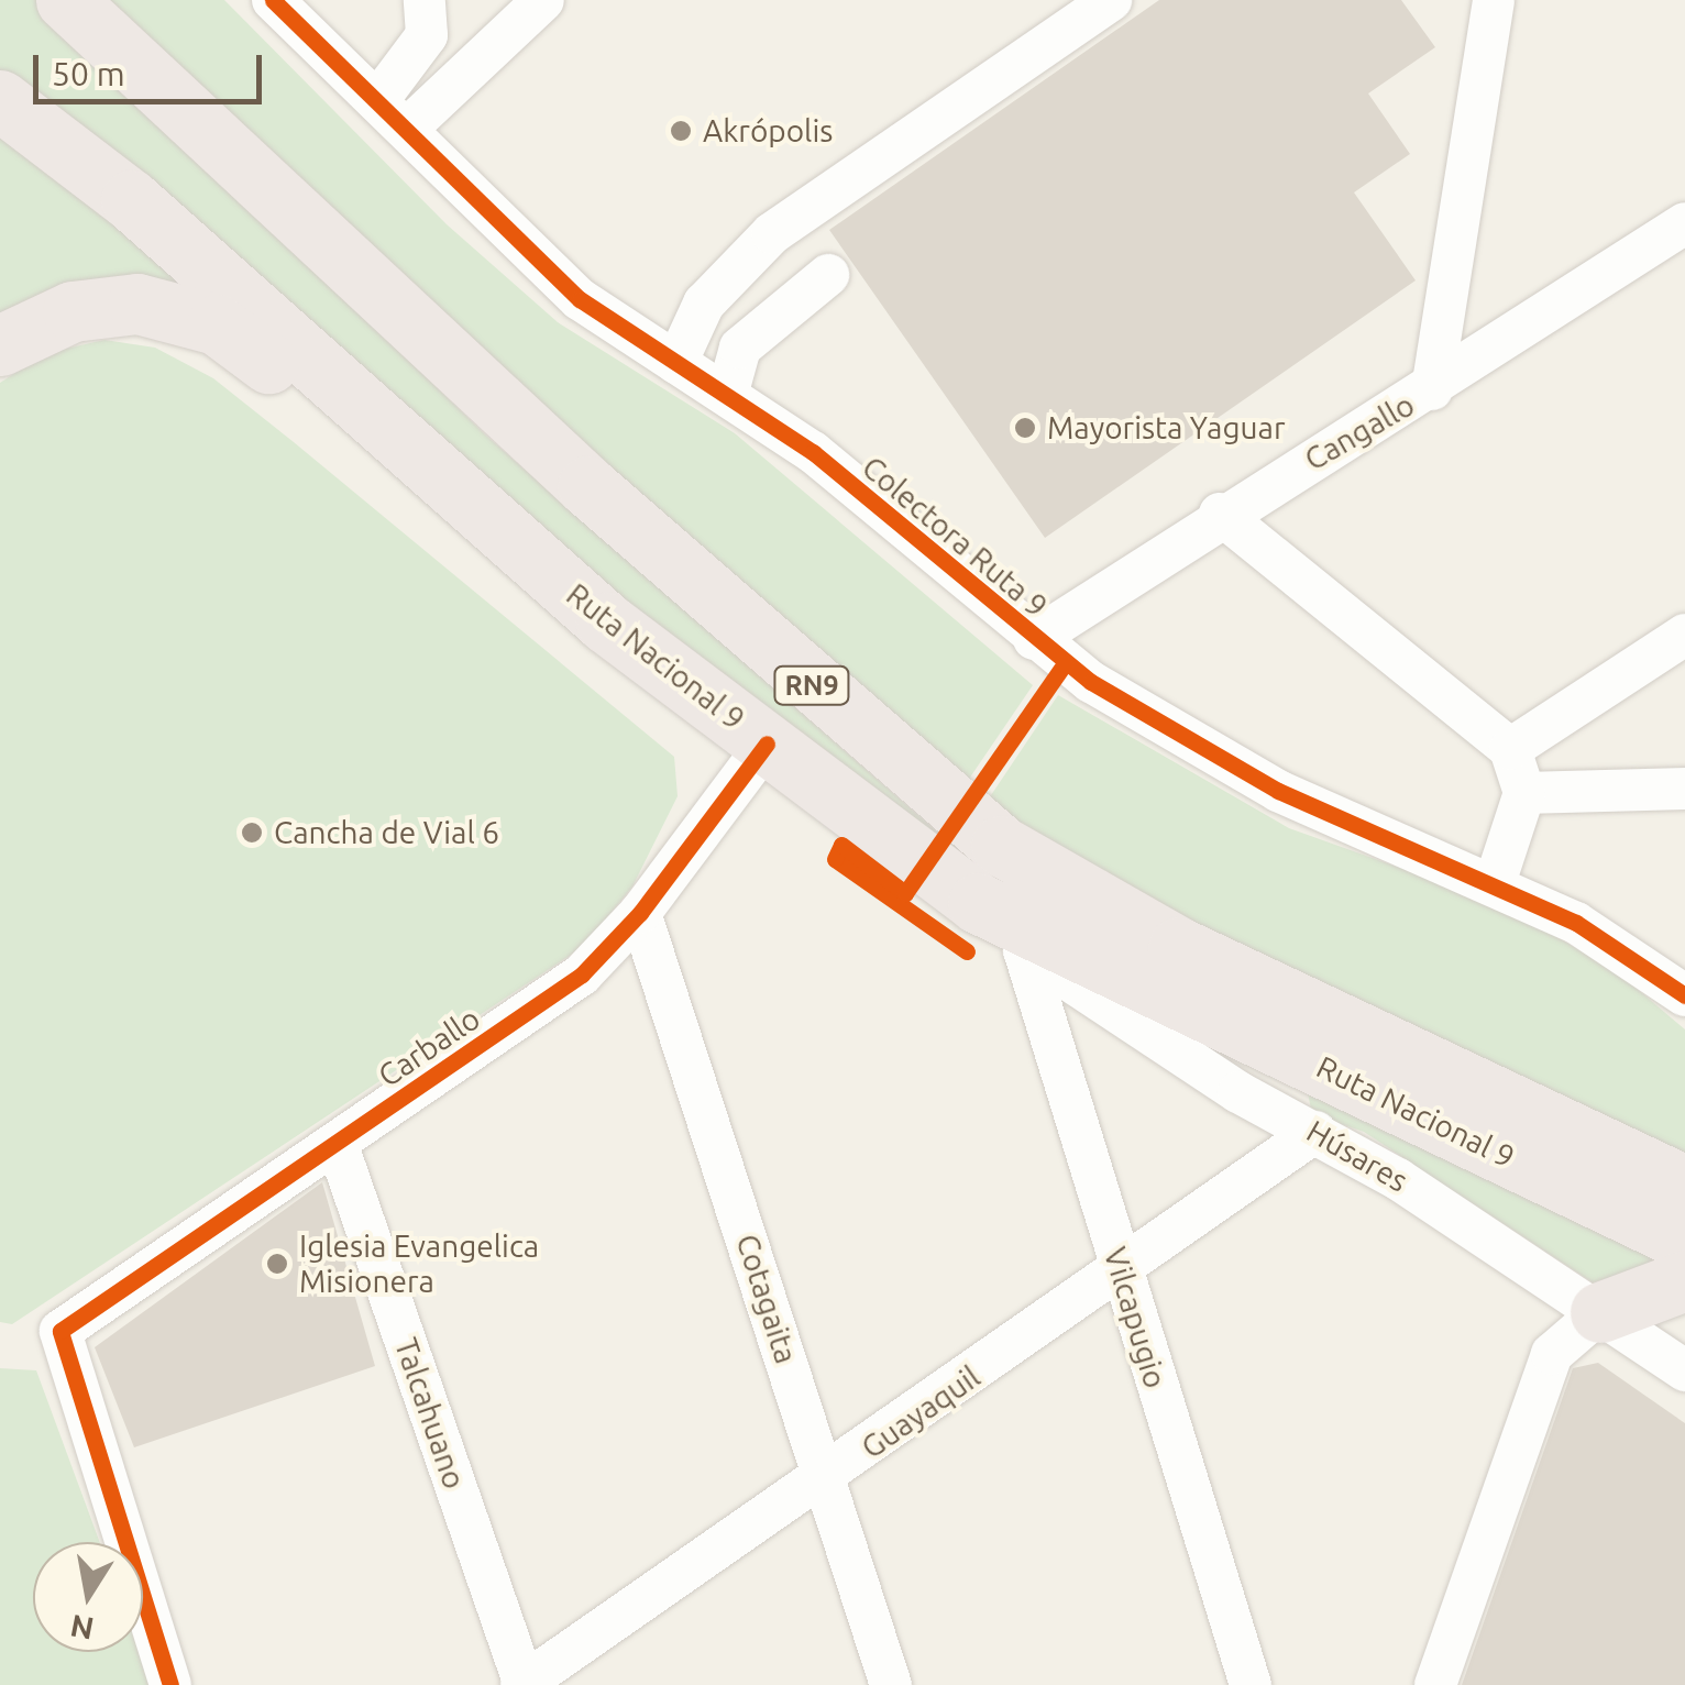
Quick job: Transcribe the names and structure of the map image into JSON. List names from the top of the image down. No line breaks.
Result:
{"streets":{"highway":["Ruta Nacional 9","RN9"],"street":["Cangallo","Colectora Ruta 9","Carballo","Húsares","Cotagaita","Vilcapugio","Guayaquil","Talcahuano"]},"crossings":[["Cangallo","Colectora Ruta 9"],["Ruta Nacional 9","Carballo"],["Ruta Nacional 9","Húsares"],["Carballo","Cotagaita"],["Carballo","Talcahuano"],["Húsares","Vilcapugio"],["Húsares","Guayaquil"],["Cotagaita","Guayaquil"],["Vilcapugio","Guayaquil"],["Guayaquil","Talcahuano"]],"places":["Akrópolis","Mayorista Yaguar","Cancha de Vial 6","Iglesia Evangelica Misionera"],"scale_bar":"50 m","north":"bottom"}
